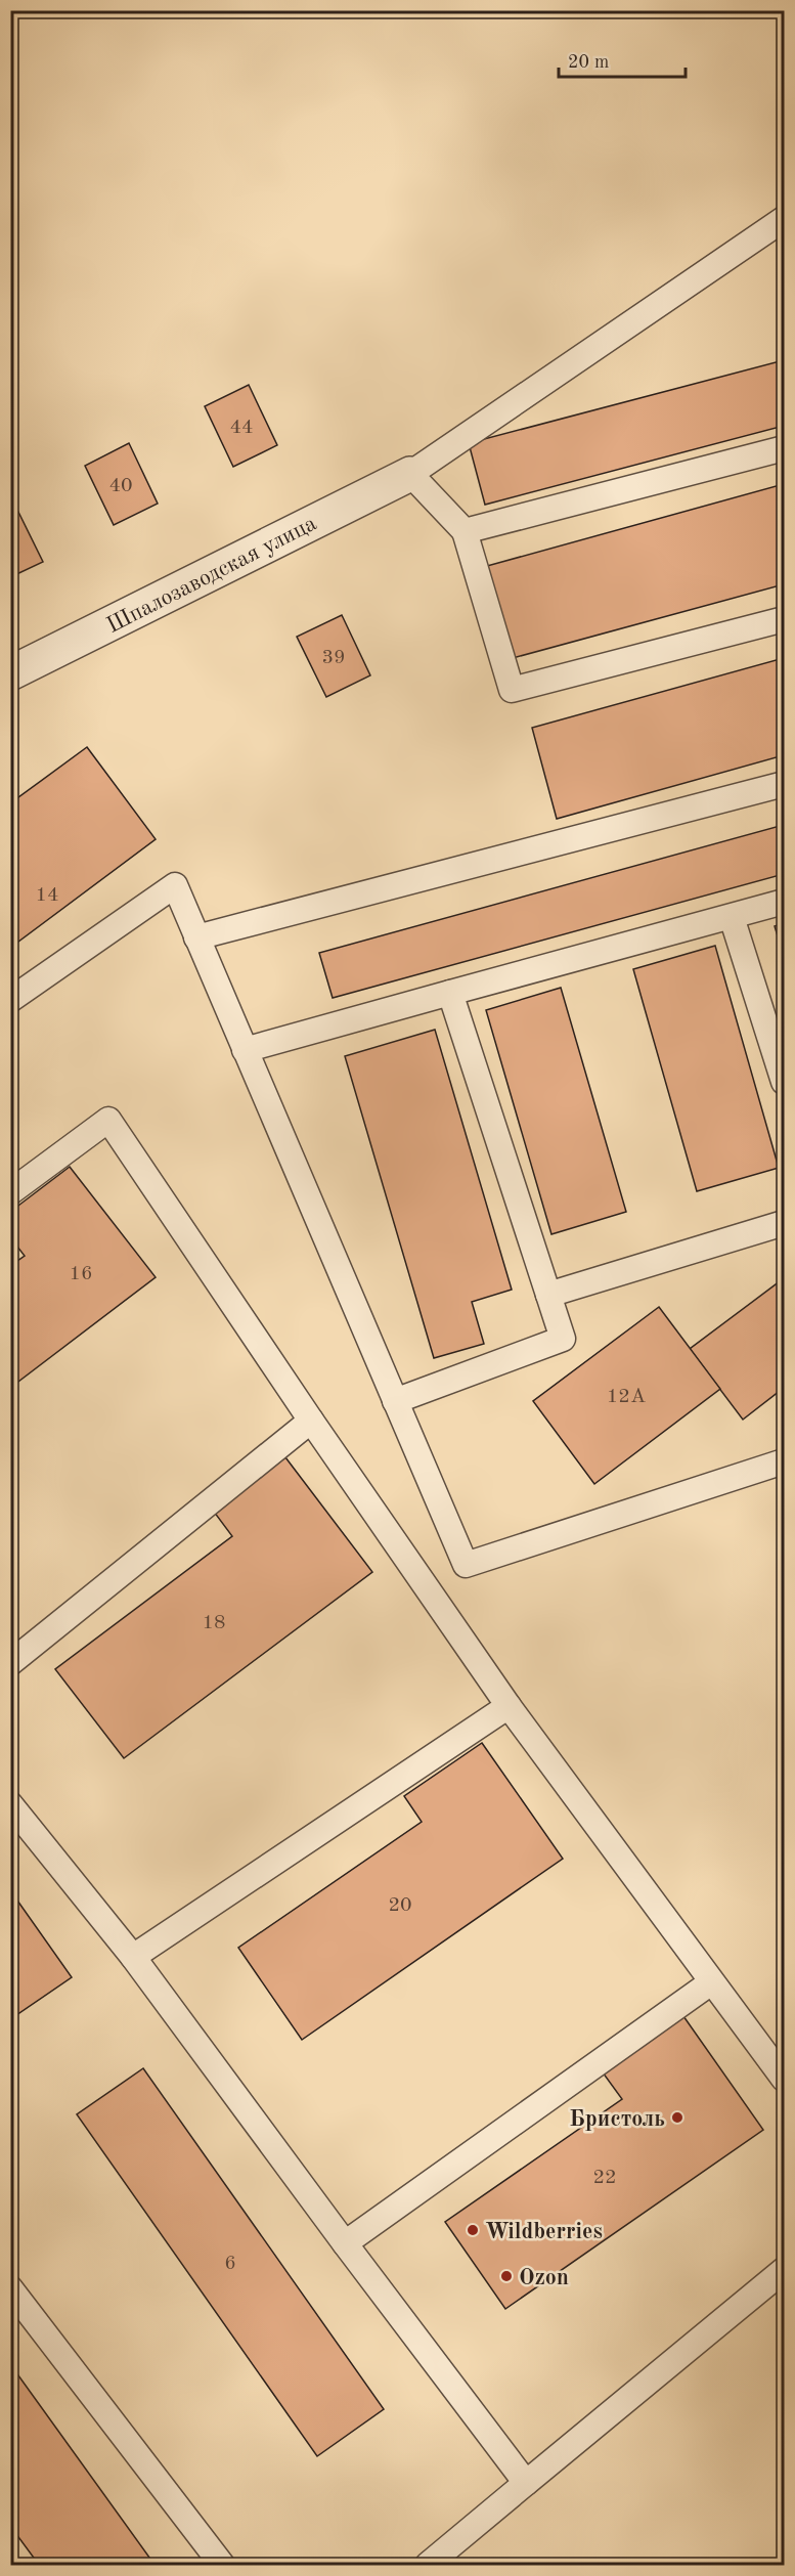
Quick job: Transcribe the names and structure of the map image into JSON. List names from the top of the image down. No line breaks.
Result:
{"streets":{"street":["Шпалозаводская улица"]},"places":["Бристоль","Wildberries","Ozon"],"house_numbers":["44","40","39","14","16","12А","18","20","22","6"],"scale_bar":"20 m"}
